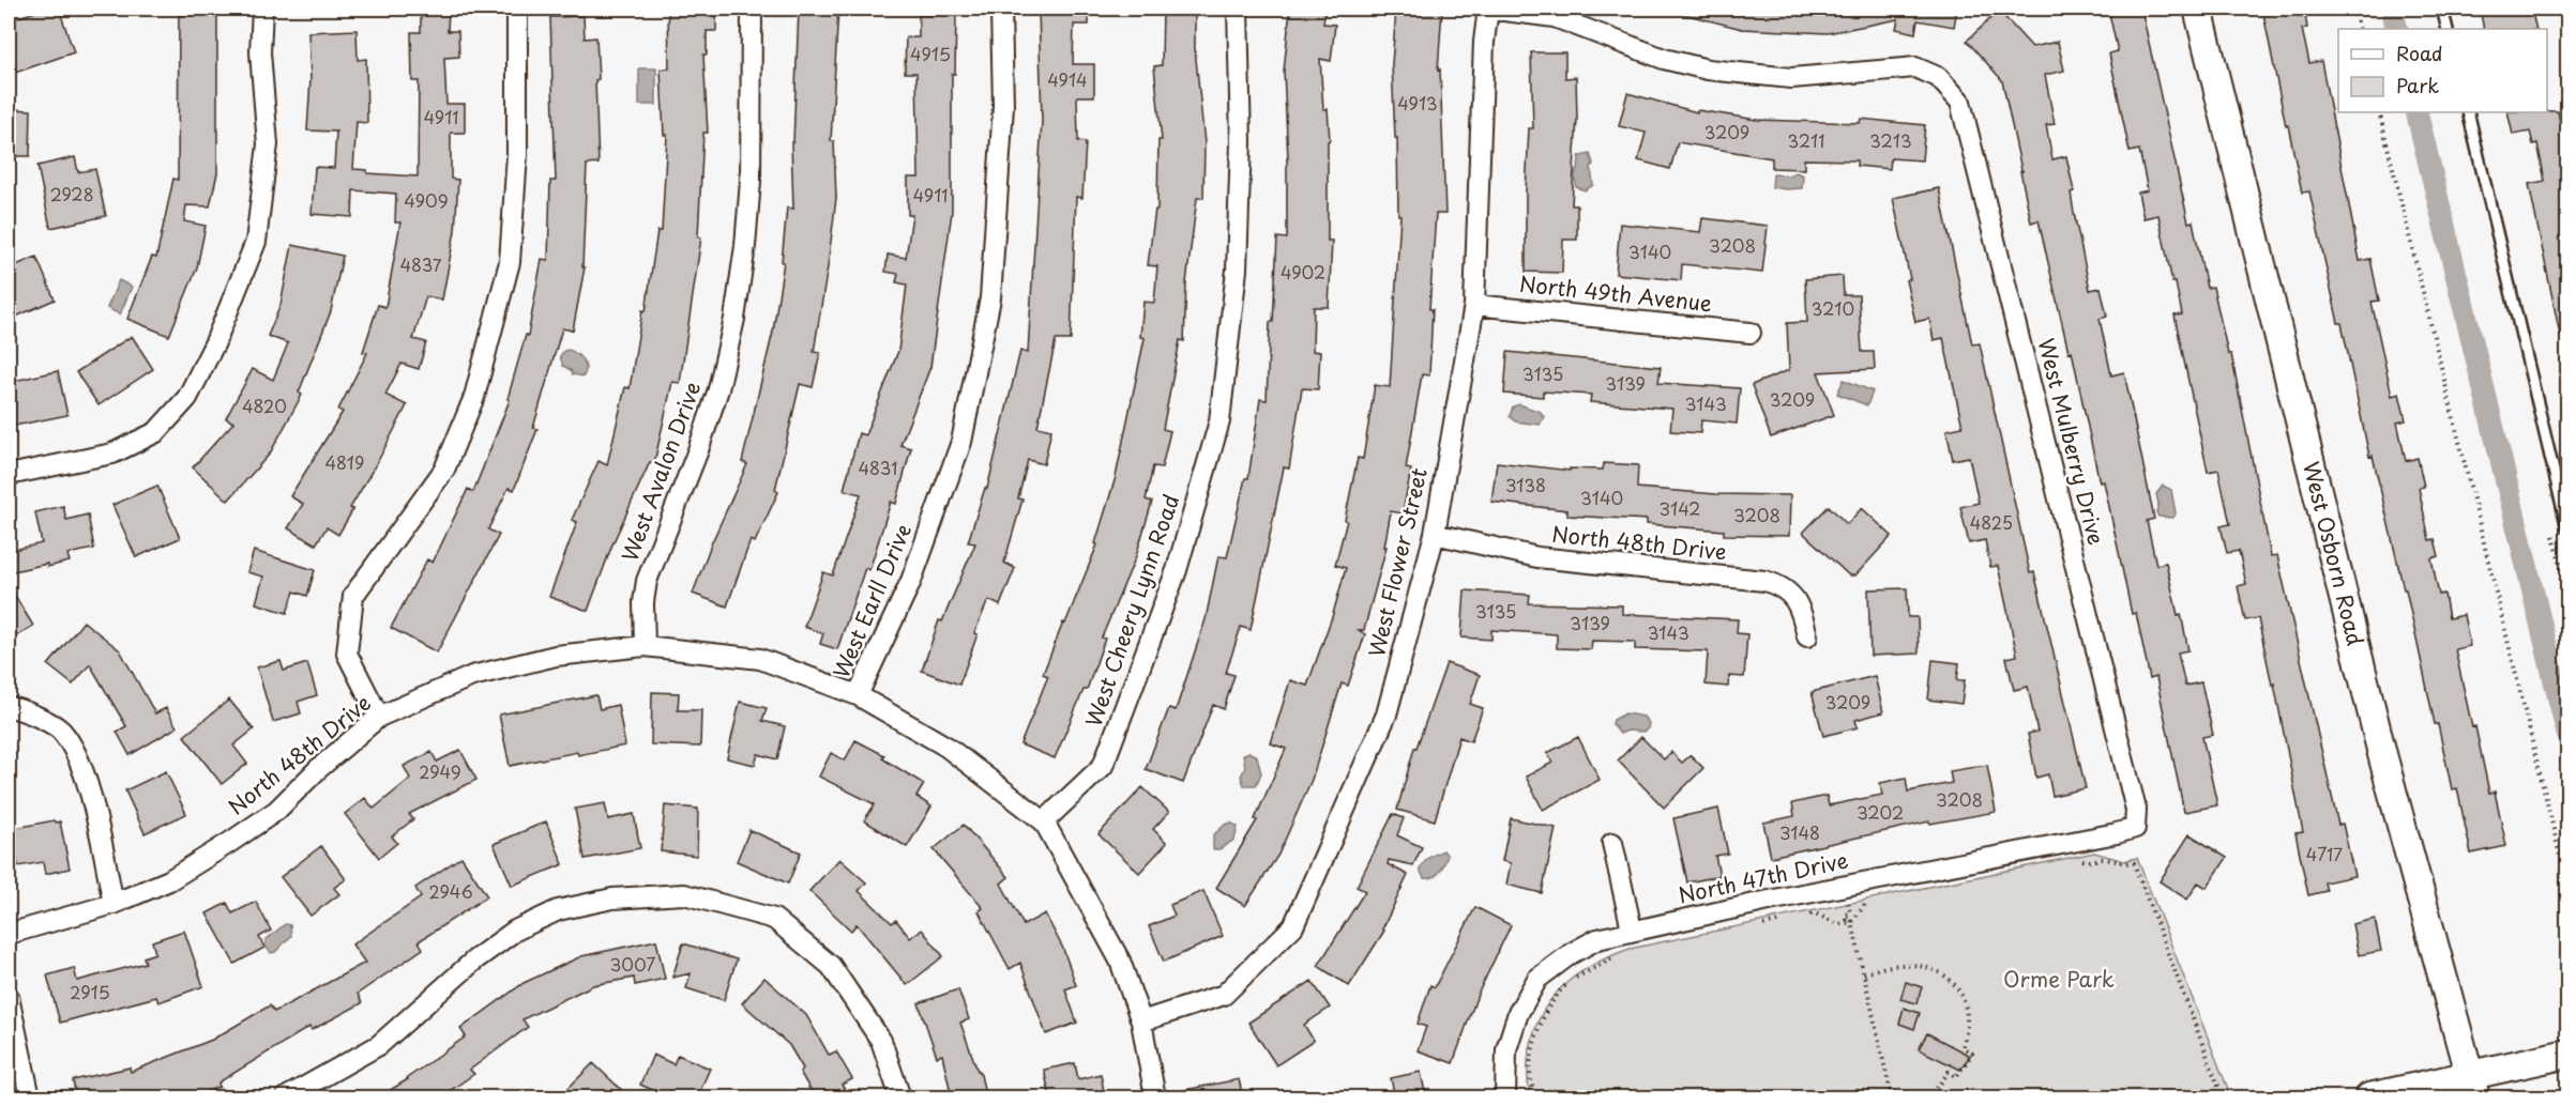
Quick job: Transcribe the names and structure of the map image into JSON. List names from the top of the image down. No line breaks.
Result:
{"streets":{"street":["North 49th Avenue","West Mulberry Drive","West Avalon Drive","North 48th Drive","West Osborn Road","West Flower Street","West Earll Drive","West Cheery Lynn Road","North 47th Drive"]},"crossings":[["North 49th Avenue","West Flower Street"],["West Mulberry Drive","West Flower Street"],["West Mulberry Drive","North 47th Drive"],["West Avalon Drive","North 48th Drive"],["North 48th Drive","West Flower Street"],["North 48th Drive","West Earll Drive"],["West Flower Street","West Earll Drive"],["West Earll Drive","West Cheery Lynn Road"]],"parks":["Orme Park"],"house_numbers":["4915","4914","4913","4911","3209","3211","3213","2928","4911","4909","3208","3140","4837","4902","3210","3135","3139","3209","3143","4820","4819","4831","3138","3140","3142","3208","4825","3135","3139","3143","3209","2949","3208","3202","3148","4717","2946","3007","2915"],"legend":["Road","Park"]}
